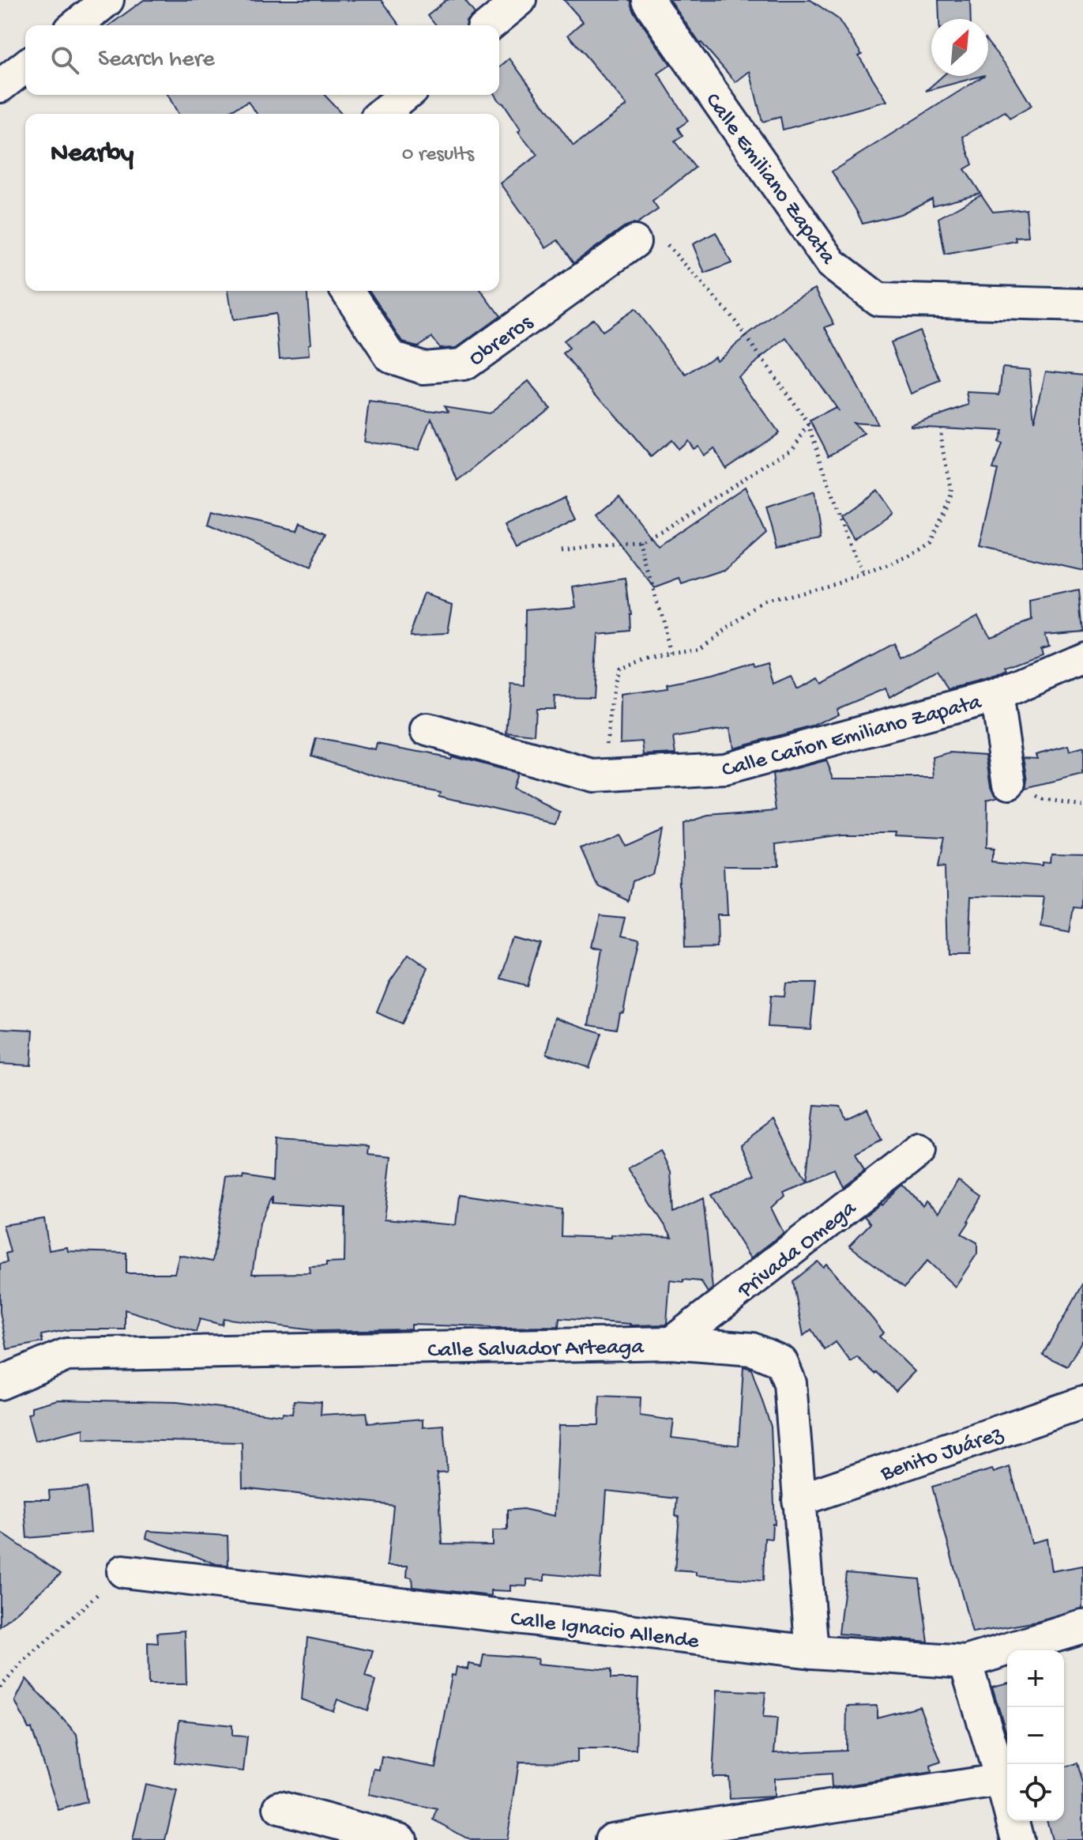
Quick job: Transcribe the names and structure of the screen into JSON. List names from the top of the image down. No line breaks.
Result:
{"streets":{"street":["Calle Emiliano Zapata","Obreros","Calle Cañon Emiliano Zapata","Privada Omega","Calle Salvador Arteaga","Benito Juárez","Calle Ignacio Allende"]},"crossings":[["Privada Omega","Calle Salvador Arteaga"],["Calle Salvador Arteaga","Benito Juárez"],["Calle Salvador Arteaga","Calle Ignacio Allende"]],"north":"top right","page":{"search":"Search here","heading":["Nearby","0 results"],"map_buttons":["+","−"]}}
